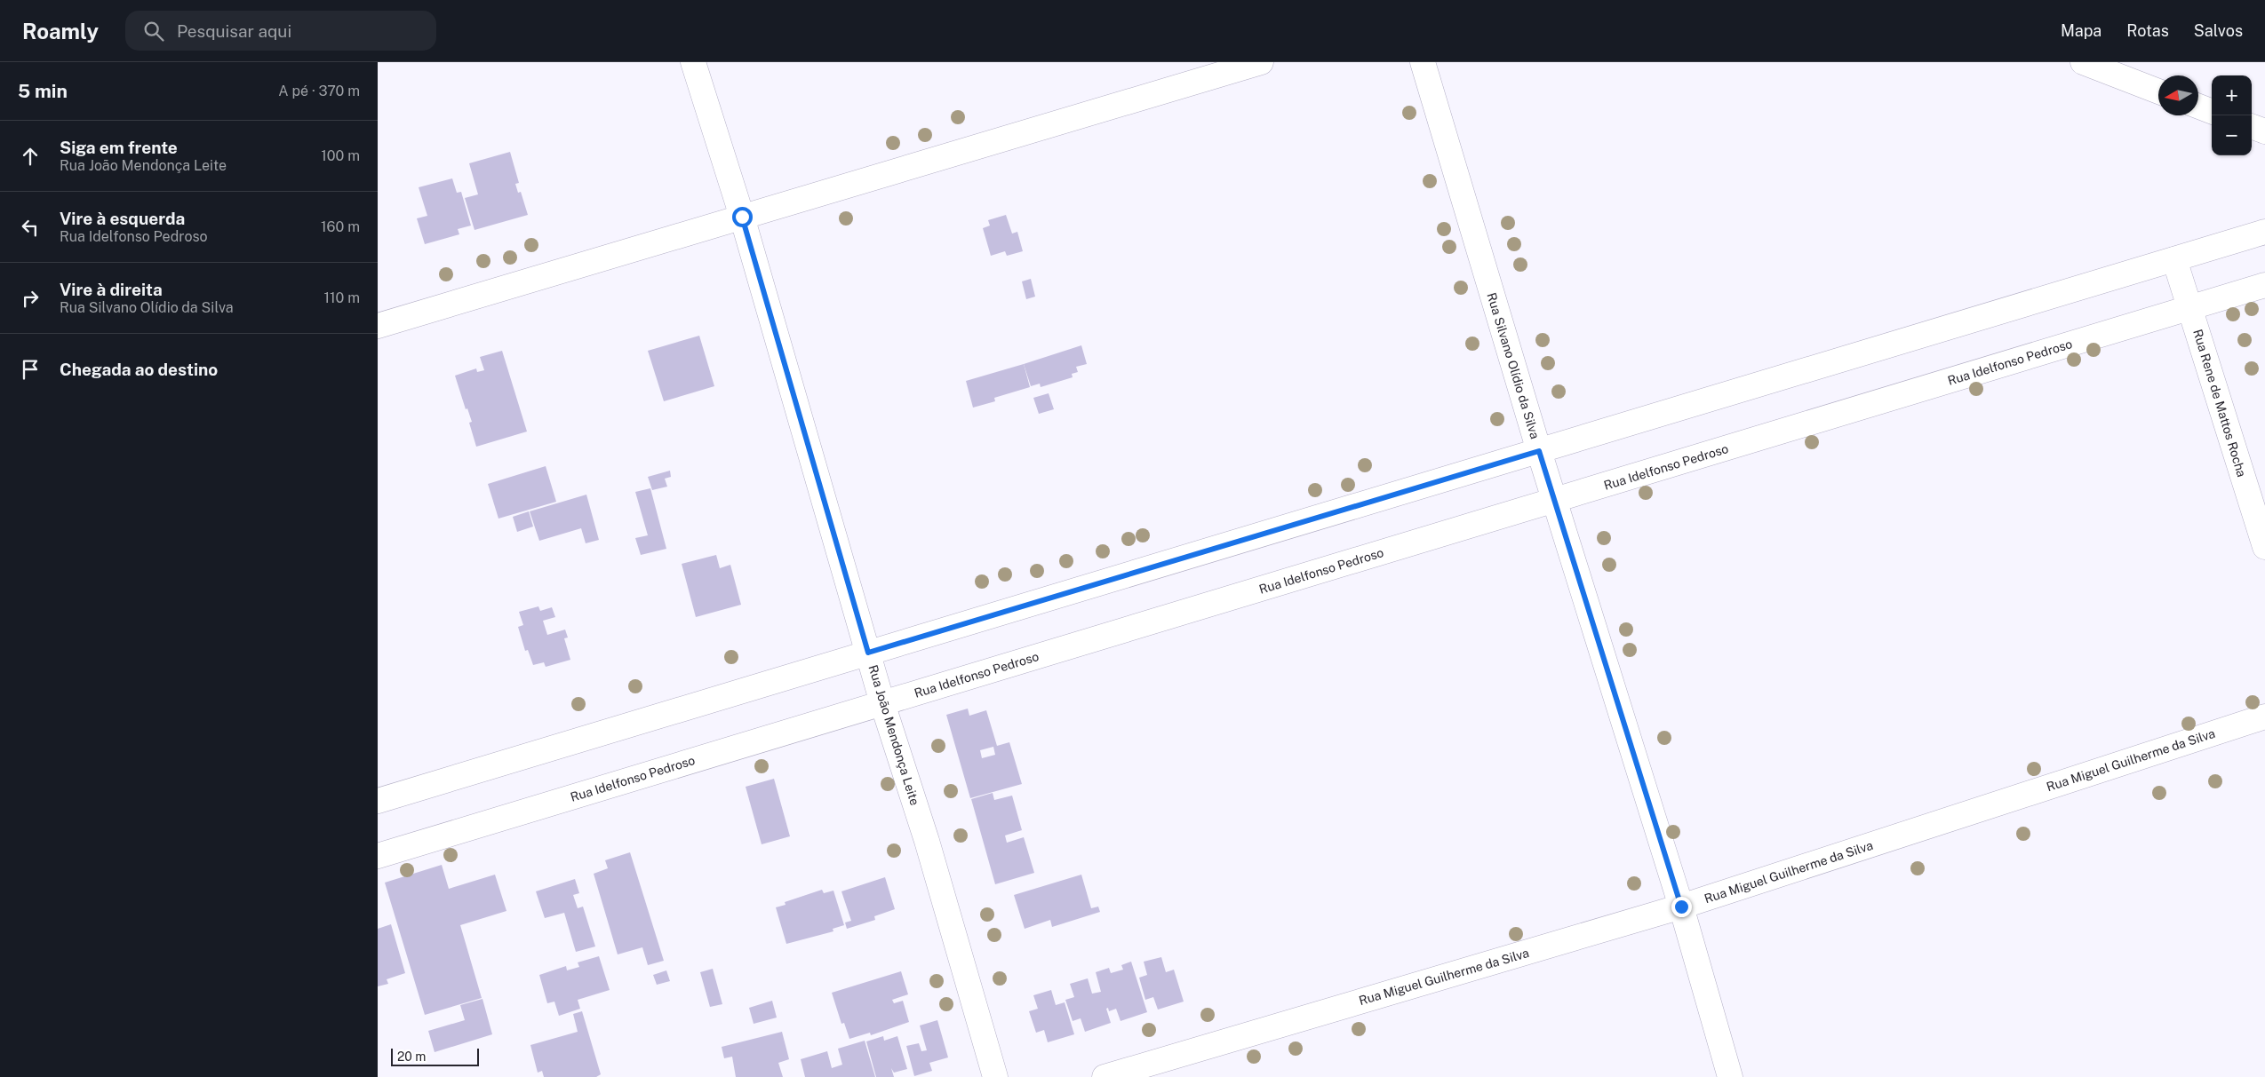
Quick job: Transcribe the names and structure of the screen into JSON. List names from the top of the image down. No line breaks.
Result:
{"streets":{"street":["Rua Idelfonso Pedroso","Rua Silvano Olídio da Silva","Rua Rene de Mattos Rocha","Rua João Mendonça Leite","Rua Miguel Guilherme da Silva"]},"crossings":[["Rua Idelfonso Pedroso","Rua Silvano Olídio da Silva"],["Rua Idelfonso Pedroso","Rua Rene de Mattos Rocha"],["Rua Idelfonso Pedroso","Rua João Mendonça Leite"],["Rua Silvano Olídio da Silva","Rua Miguel Guilherme da Silva"]],"scale_bar":"20 m","north":"left","page":{"header":"Roamly","search":"Pesquisar aqui","nav":["Mapa","Rotas","Salvos"],"heading":["5 min","A pé · 370 m"],"map_buttons":["+","−"],"list":[["Siga em frente","Rua João Mendonça Leite","100 m"],["Vire à esquerda","Rua Idelfonso Pedroso","160 m"],["Vire à direita","Rua Silvano Olídio da Silva","110 m"],"Chegada ao destino"],"scale":"20 m"}}
